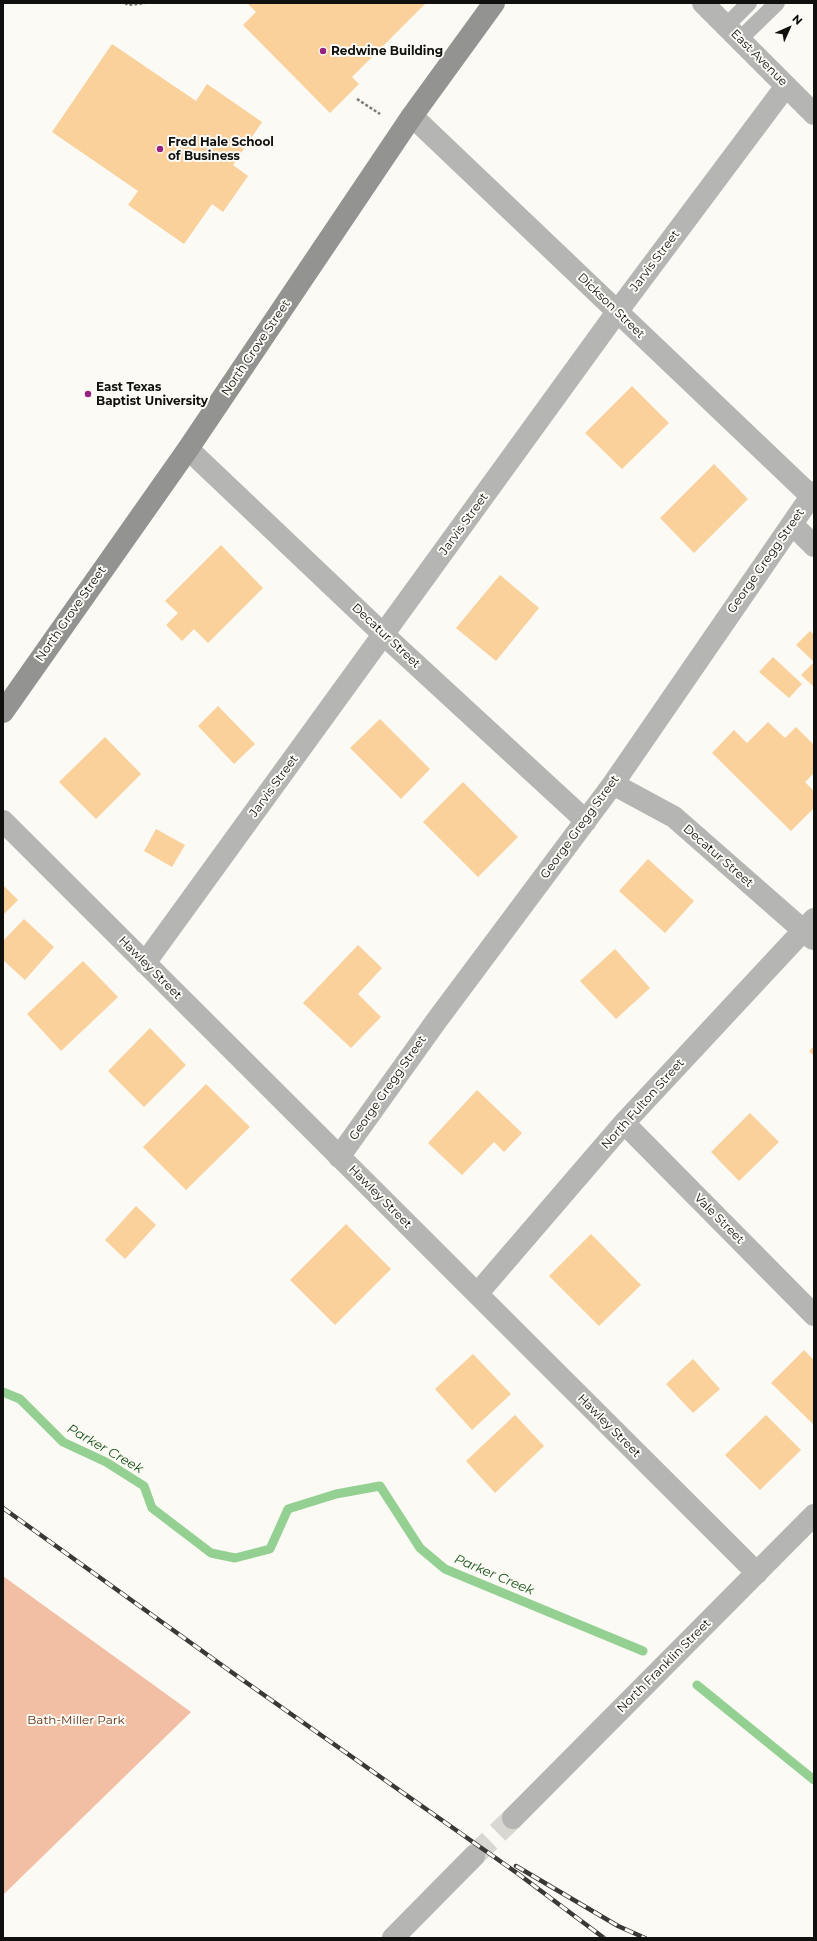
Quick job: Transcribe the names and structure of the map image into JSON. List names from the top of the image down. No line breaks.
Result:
{"streets":{"main road":["North Grove Street"],"street":["East Avenue","Jarvis Street","Dickson Street","George Gregg Street","Decatur Street","Hawley Street","North Fulton Street","Vale Street","North Franklin Street"]},"crossings":[["East Avenue","Jarvis Street"],["Jarvis Street","Dickson Street"],["Jarvis Street","Decatur Street"],["Jarvis Street","Hawley Street"],["Dickson Street","North Grove Street"],["Dickson Street","George Gregg Street"],["North Grove Street","Decatur Street"],["George Gregg Street","Decatur Street"],["George Gregg Street","Hawley Street"],["Decatur Street","North Fulton Street"],["Hawley Street","North Fulton Street"],["Hawley Street","North Franklin Street"],["North Fulton Street","Vale Street"]],"water":["Parker Creek"],"parks":["Bath-Miller Park"],"places":["Redwine Building","Fred Hale School of Business","East Texas Baptist University"],"north":"top right"}
